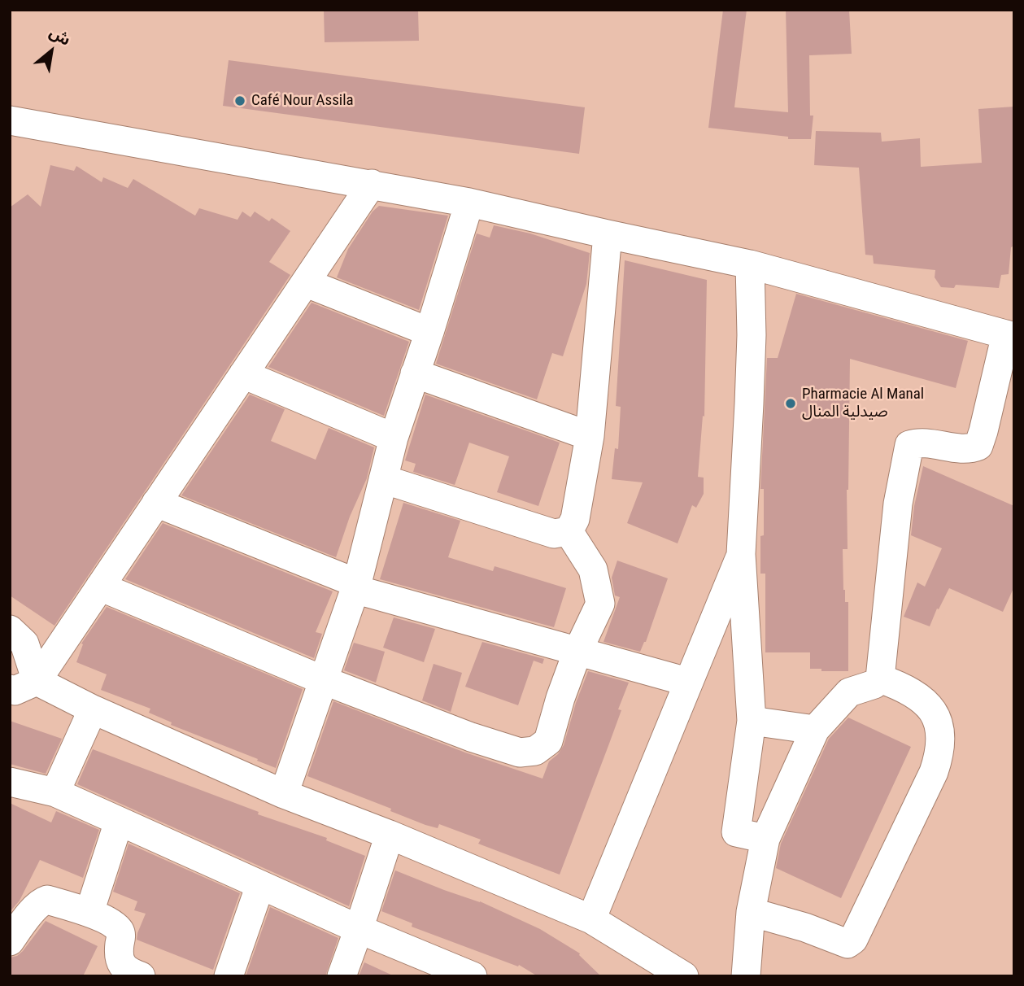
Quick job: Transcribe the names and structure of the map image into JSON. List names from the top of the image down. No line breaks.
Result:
{"places":["Café Nour Assila","Pharmacie Al Manal صيدلية المنال"],"north":"top right"}
